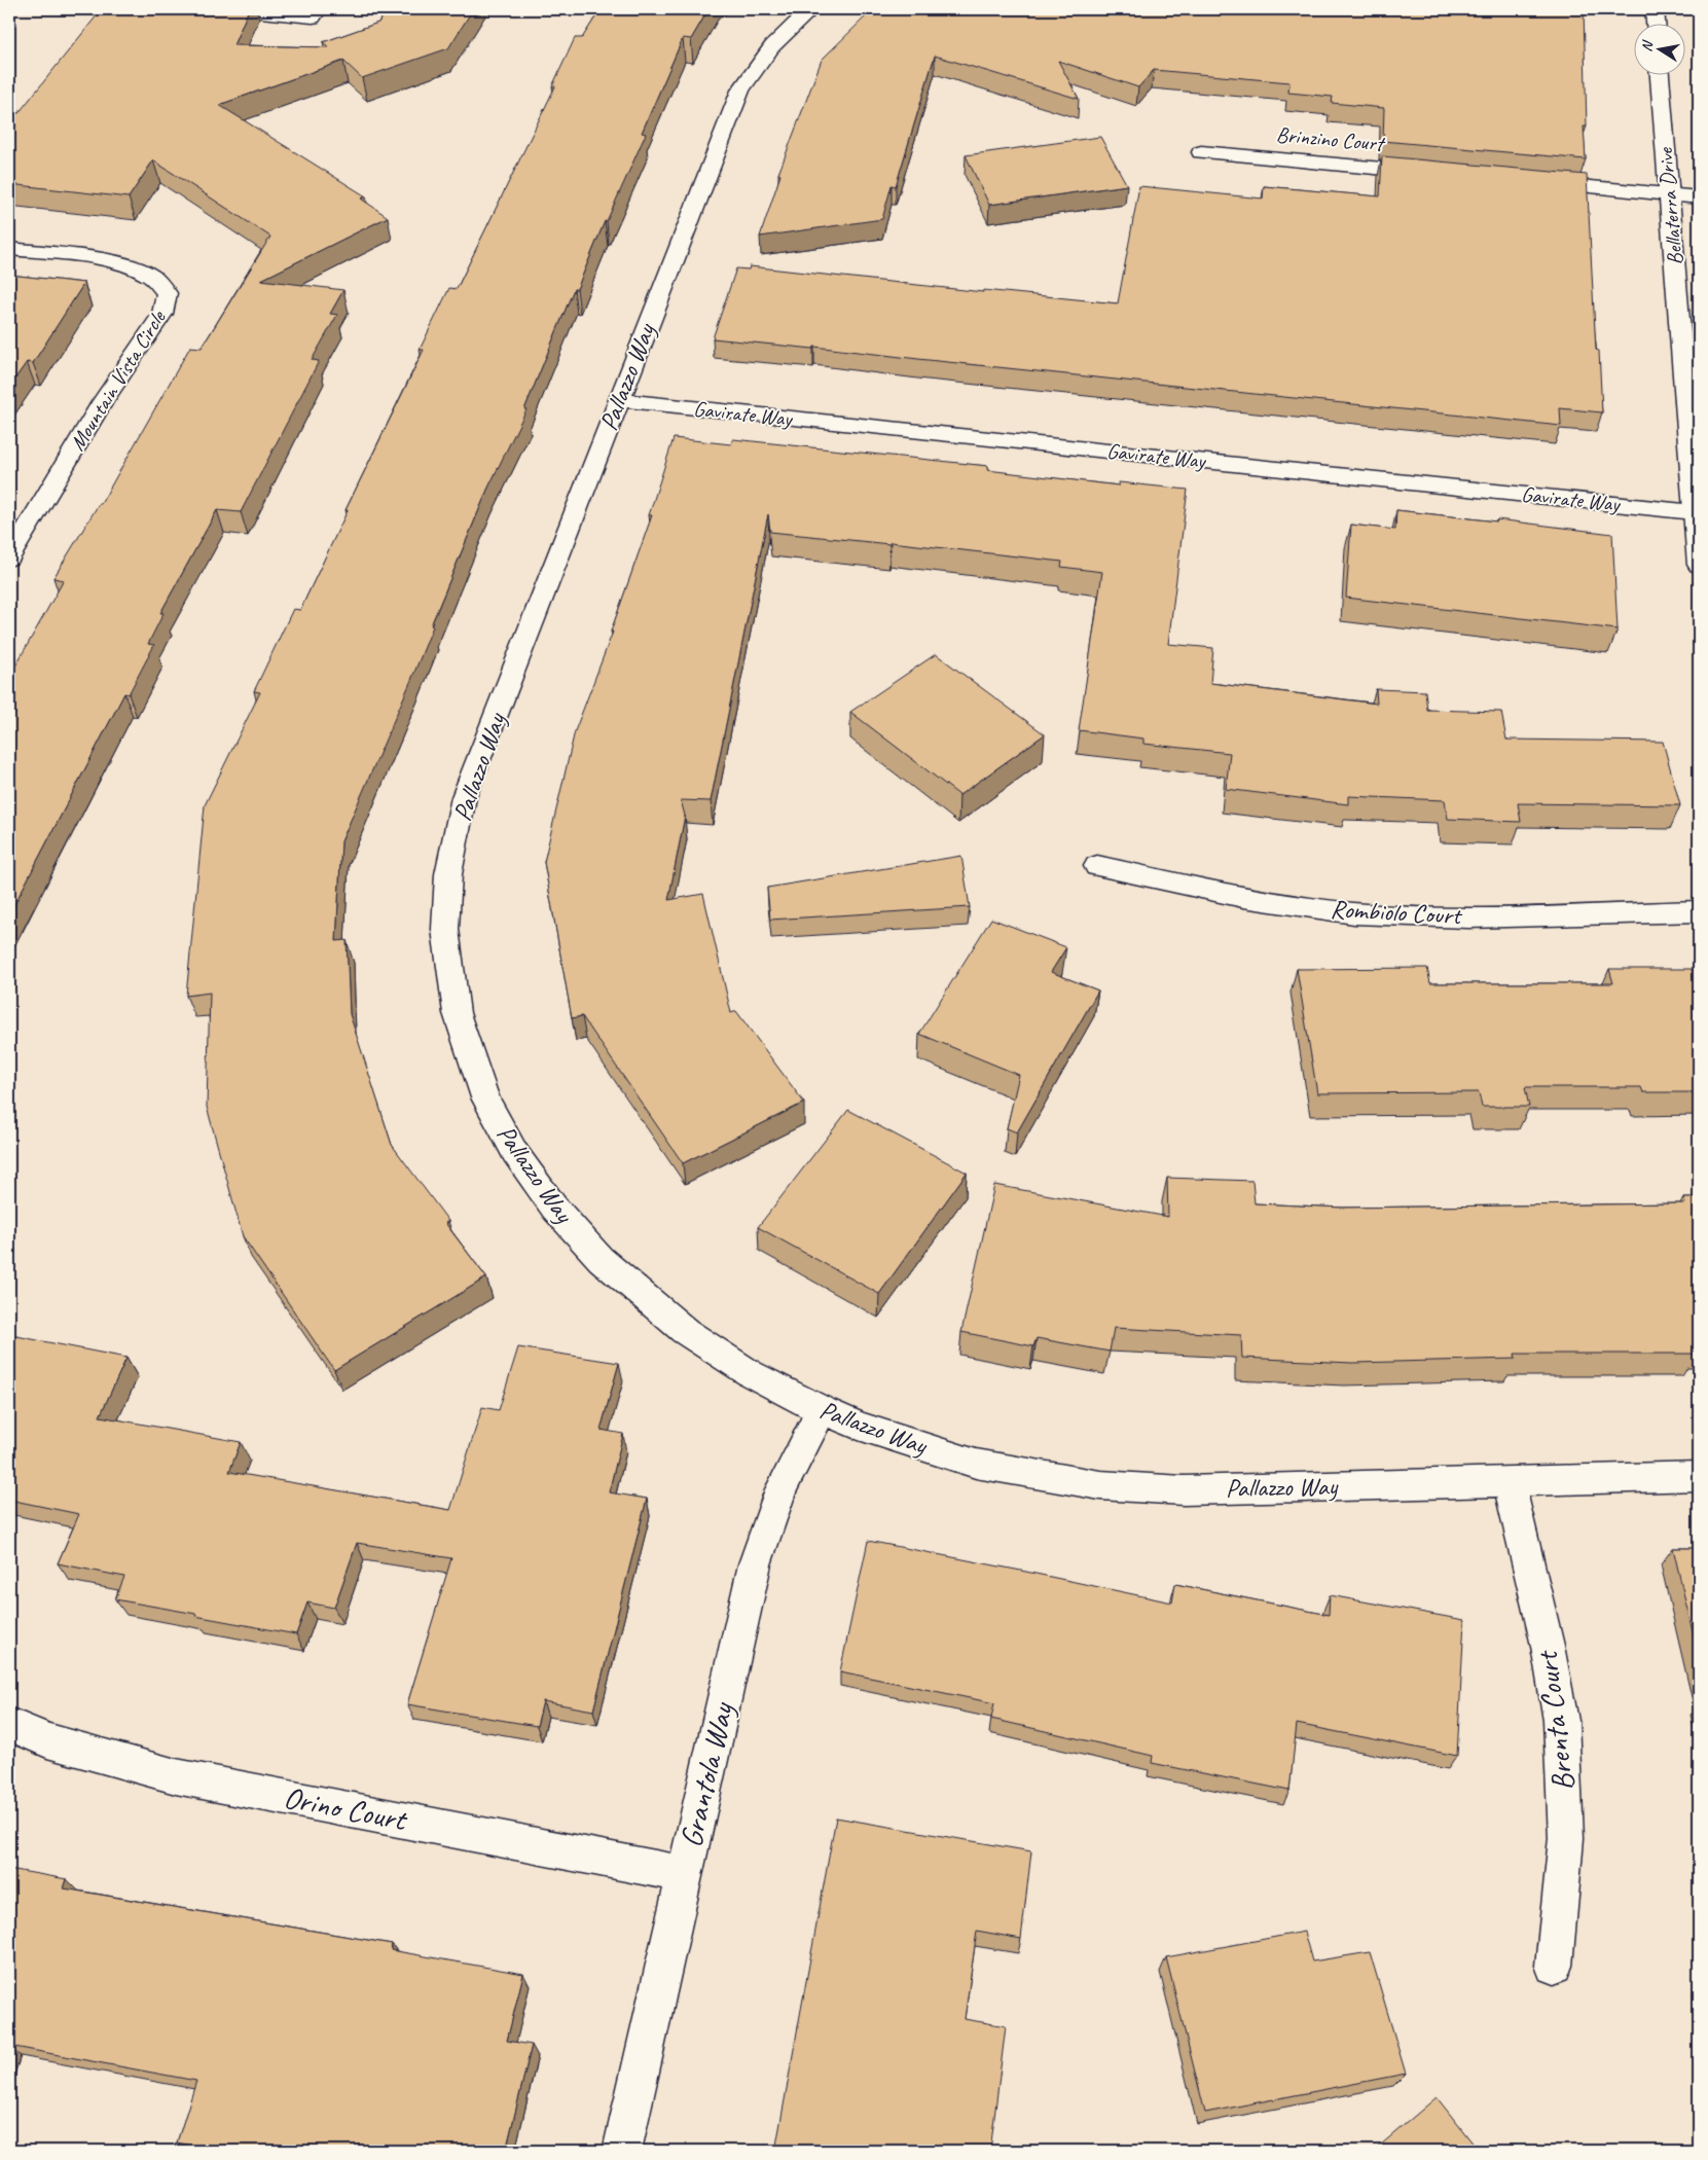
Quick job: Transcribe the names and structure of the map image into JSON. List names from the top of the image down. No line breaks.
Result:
{"streets":{"street":["Brinzino Court","Bellaterra Drive","Pallazzo Way","Mountain Vista Circle","Gavirate Way","Rombiolo Court","Brenta Court","Grantola Way","Orino Court"]},"crossings":[["Bellaterra Drive","Gavirate Way"],["Pallazzo Way","Gavirate Way"],["Pallazzo Way","Brenta Court"],["Pallazzo Way","Grantola Way"],["Grantola Way","Orino Court"]],"north":"left"}
